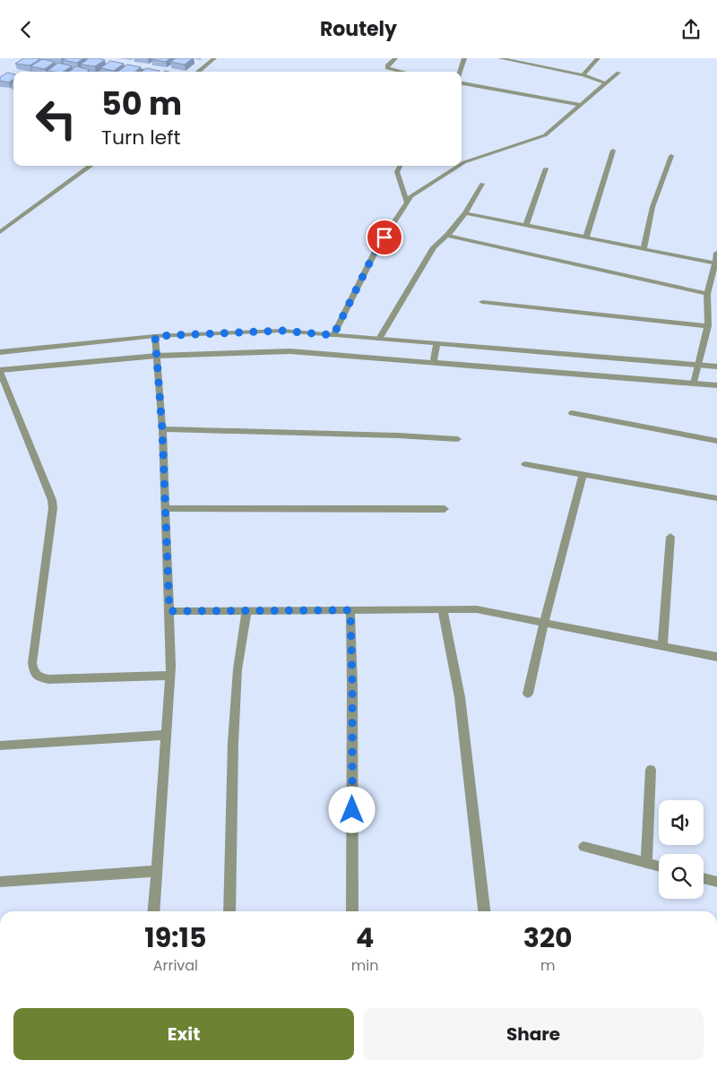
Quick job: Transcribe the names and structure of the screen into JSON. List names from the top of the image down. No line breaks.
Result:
{"page":{"header":"Routely","turn":["50 m","Turn left"],"eta":["19:15","Arrival","4","min","320","m"],"buttons":["Exit","Share"]}}
